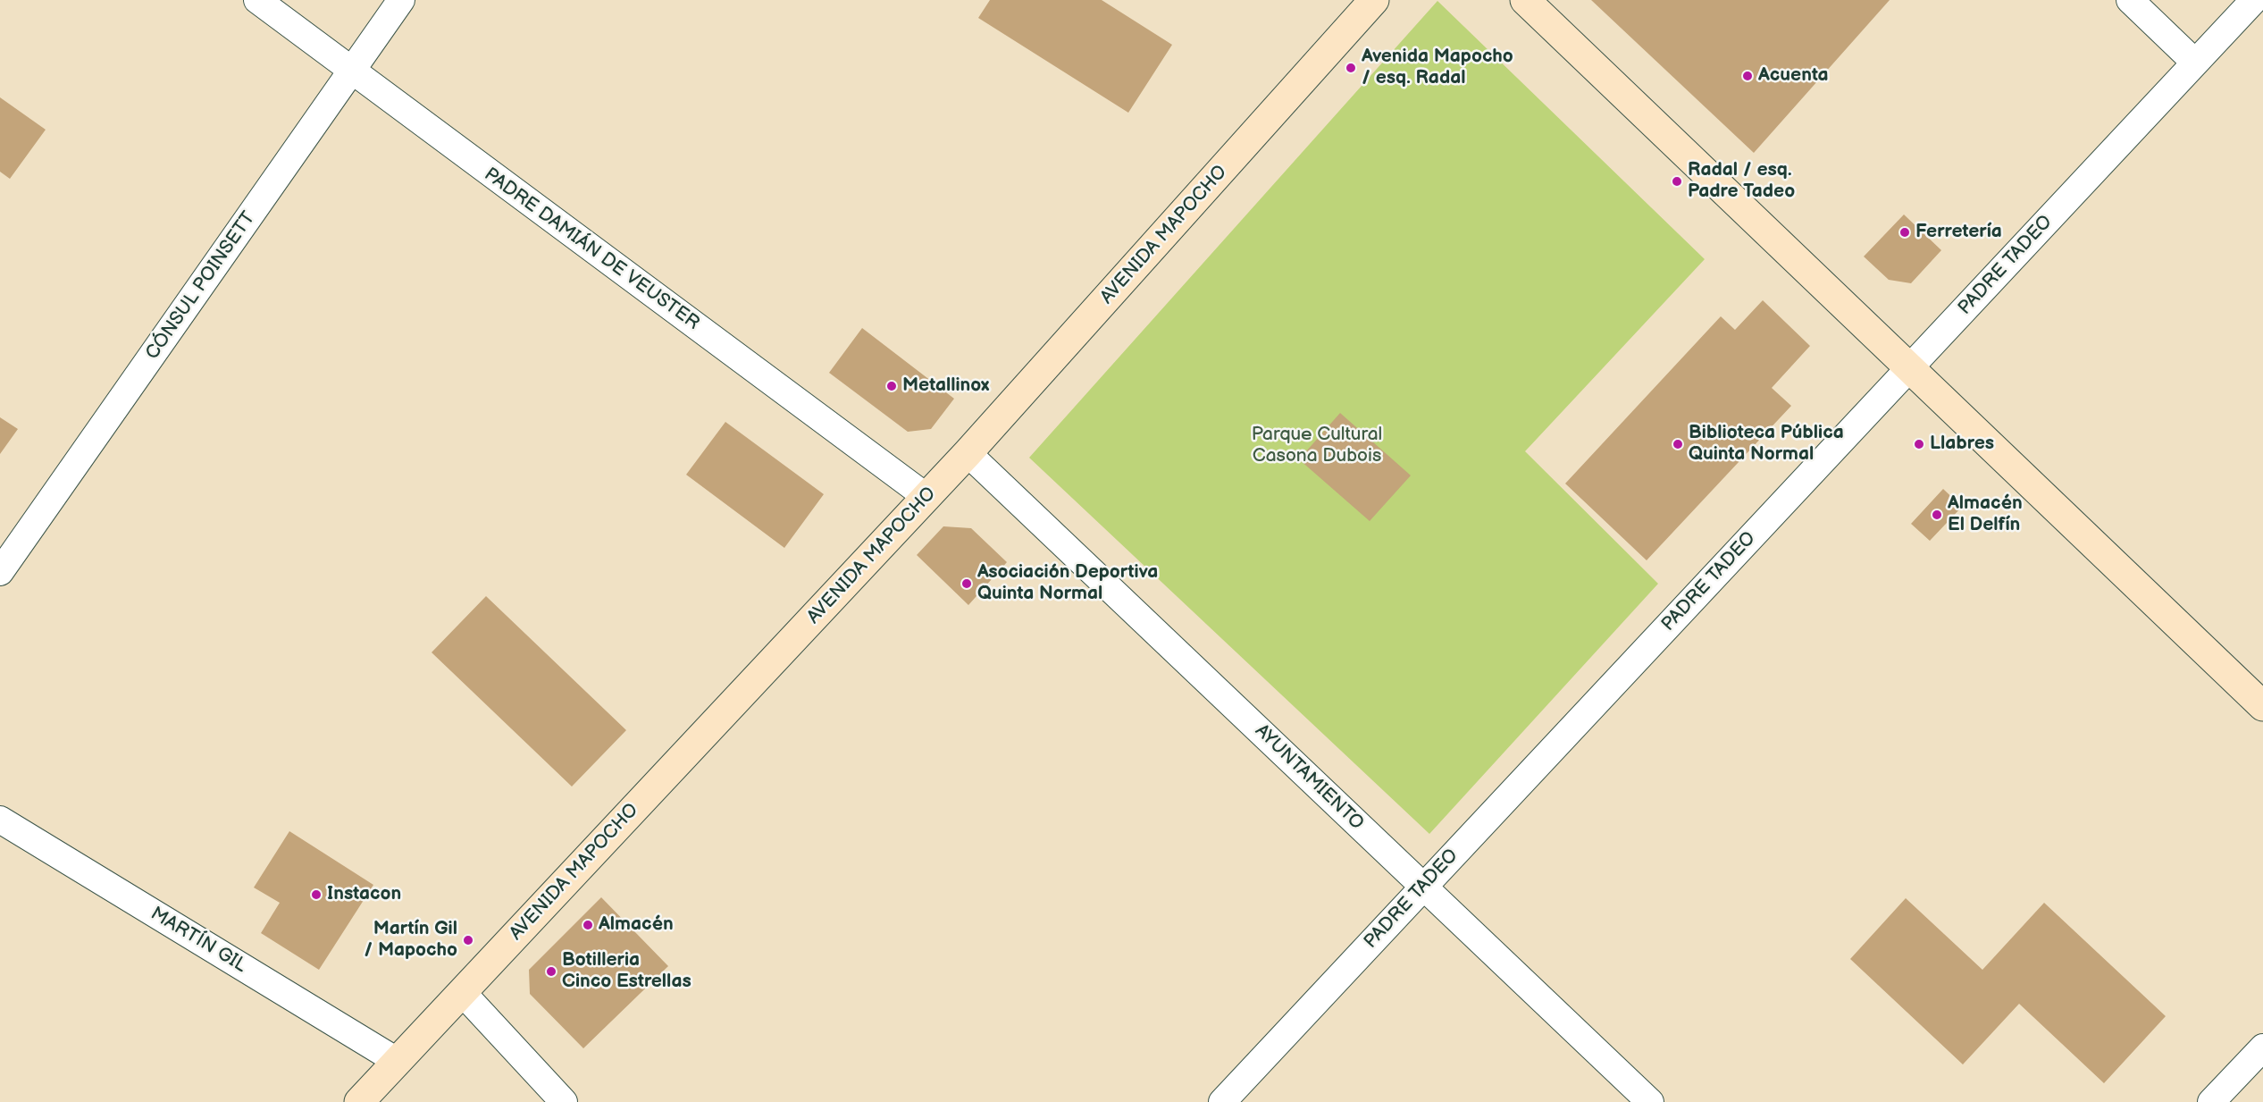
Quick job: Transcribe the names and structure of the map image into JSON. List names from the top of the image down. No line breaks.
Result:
{"streets":{"main road":["AVENIDA MAPOCHO"],"street":["PADRE DAMIÁN DE VEUSTER","PADRE TADEO","CÓNSUL POINSETT","AYUNTAMIENTO","MARTÍN GIL"]},"crossings":[["AVENIDA MAPOCHO","PADRE DAMIÁN DE VEUSTER"],["AVENIDA MAPOCHO","AYUNTAMIENTO"],["AVENIDA MAPOCHO","MARTÍN GIL"],["PADRE DAMIÁN DE VEUSTER","CÓNSUL POINSETT"],["PADRE TADEO","AYUNTAMIENTO"]],"parks":["Parque Cultural Casona Dubois"],"places":["Avenida Mapocho / esq. Radal","Acuenta","Radal / esq. Padre Tadeo","Ferretería","Metallinox","Biblioteca Pública Quinta Normal","Llabres","Almacén El Delfín","Asociación Deportiva Quinta Normal","Instacon","Almacén","Martín Gil / Mapocho","Botilleria Cinco Estrellas"]}
